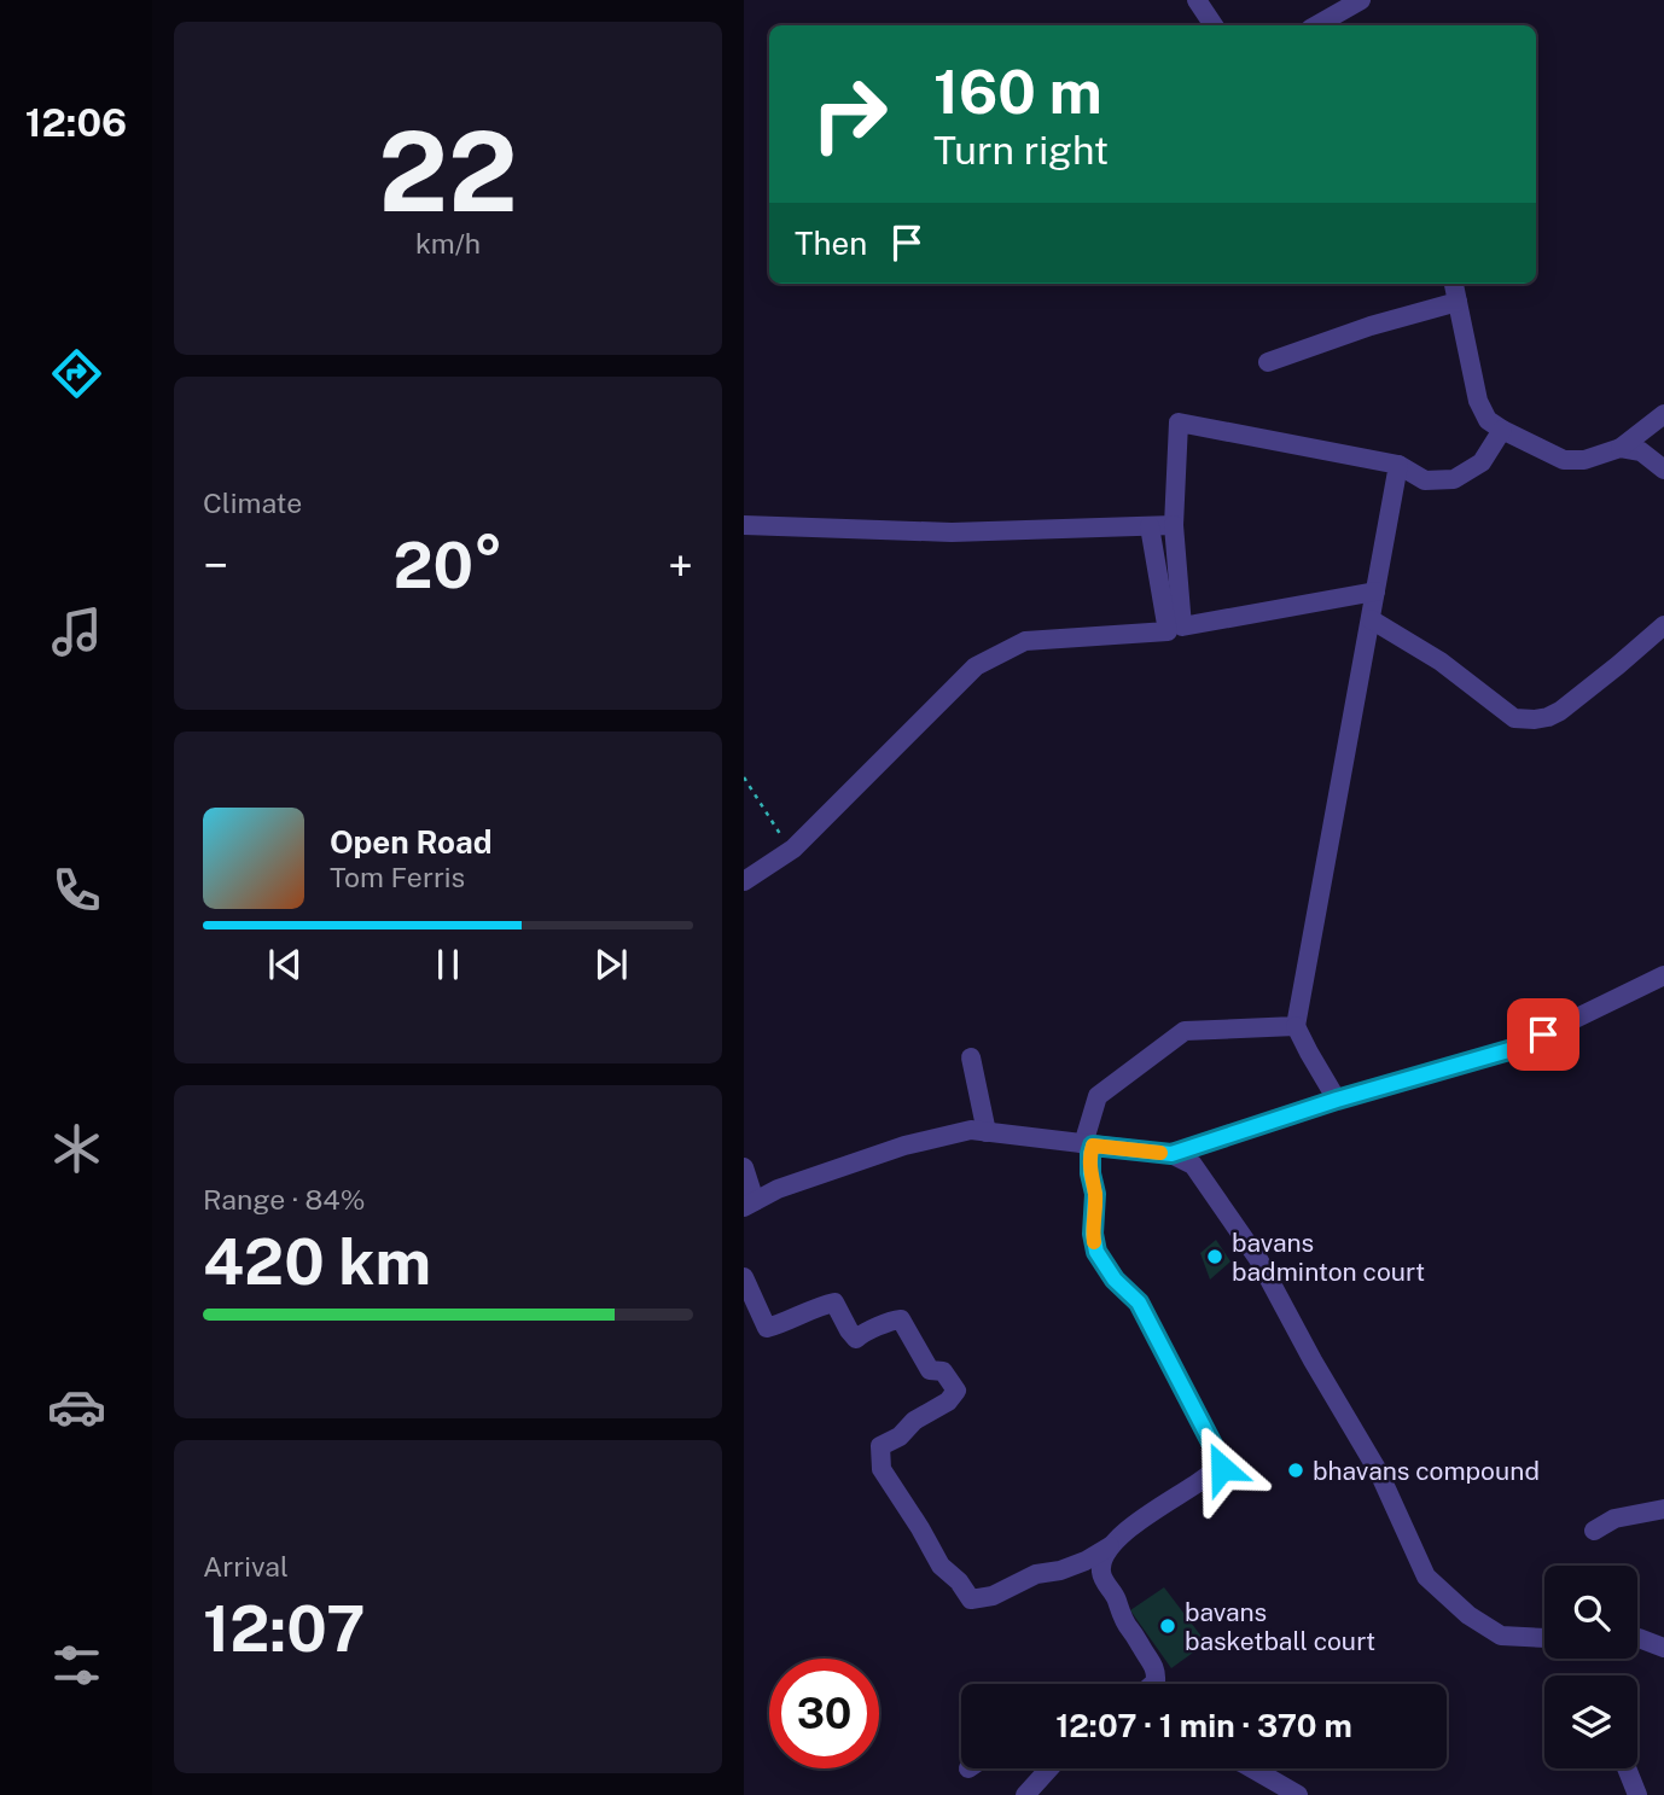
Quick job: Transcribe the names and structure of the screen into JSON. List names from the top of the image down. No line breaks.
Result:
{"places":["bavans badminton court","bhavans compound","bavans basketball court"],"page":{"tabs":"12:06","tile":[["22","km/h"],"Climate",["Range · 84%","420 km"],["Arrival","12:07"]],"turn":["160 m","Turn right"],"then":"Then","heat":["−","20°","+"],"song":["Open Road","Tom Ferris"],"limit":"30","trip":"12:07 · 1 min · 370 m"}}
